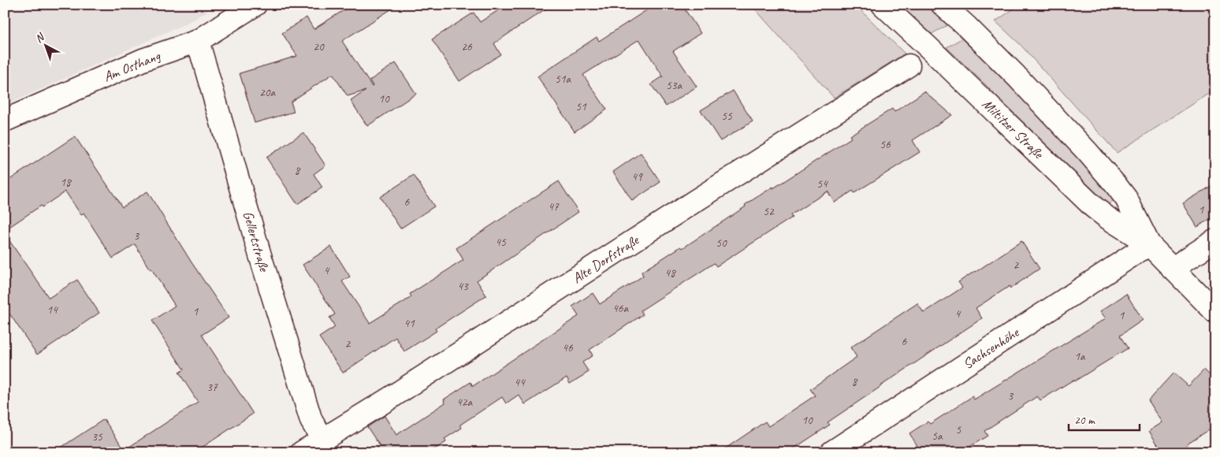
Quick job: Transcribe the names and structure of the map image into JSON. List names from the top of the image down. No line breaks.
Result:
{"streets":{"street":["Am Osthang","Miltitzer Straße","Gellertstraße","Alte Dorfstraße","Sachsenhöhe"]},"crossings":[["Am Osthang","Gellertstraße"],["Miltitzer Straße","Sachsenhöhe"],["Gellertstraße","Alte Dorfstraße"]],"house_numbers":["20","26","51a","53a","20a","10","51","55","56","8","49","18","54","6","47","1","52","3","45","50","2","4","48","43","46a","14","1","4","1","41","6","2","46","1a","8","44","37","3","42a","10","5","5a","35"],"scale_bar":"20 m","north":"top left"}
